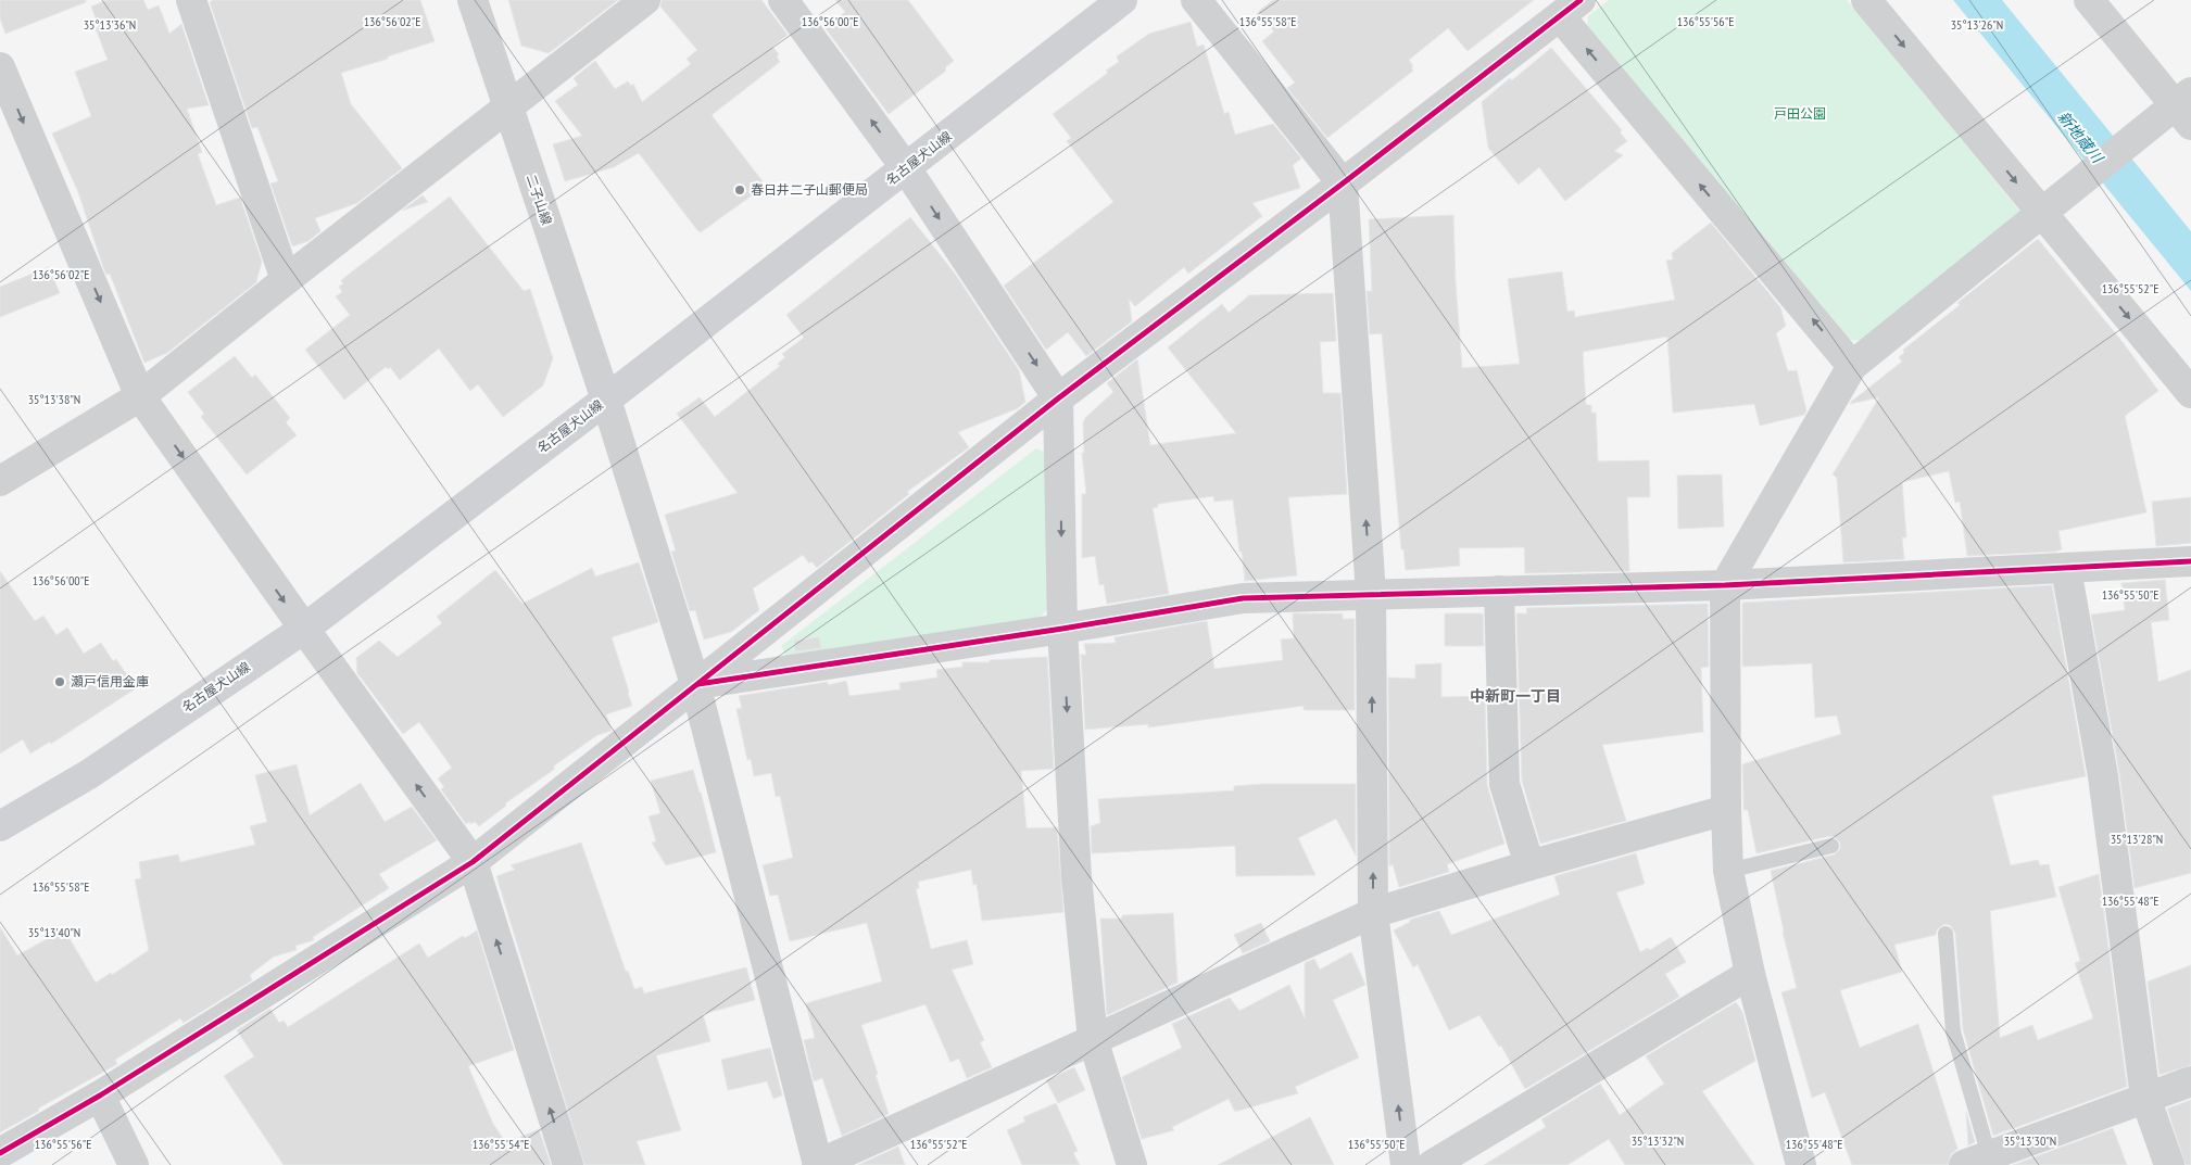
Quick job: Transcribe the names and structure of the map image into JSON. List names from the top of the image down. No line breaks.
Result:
{"streets":{"main road":["名古屋犬山線"],"street":["二子山線"]},"crossings":[["名古屋犬山線","二子山線"]],"districts":["中新町一丁目"],"water":["新地蔵川"],"parks":["戸田公園"],"places":["春日井二子山郵便局","瀬戸信用金庫"],"coordinates":["136°56'02\"E","136°56'00\"E","136°55'58\"E","136°55'56\"E","35°13'36\"N","35°13'26\"N","136°55'52\"E","35°13'38\"N","136°55'50\"E","35°13'28\"N","136°55'48\"E","35°13'40\"N","35°13'32\"N","35°13'30\"N","136°55'54\"E"]}
